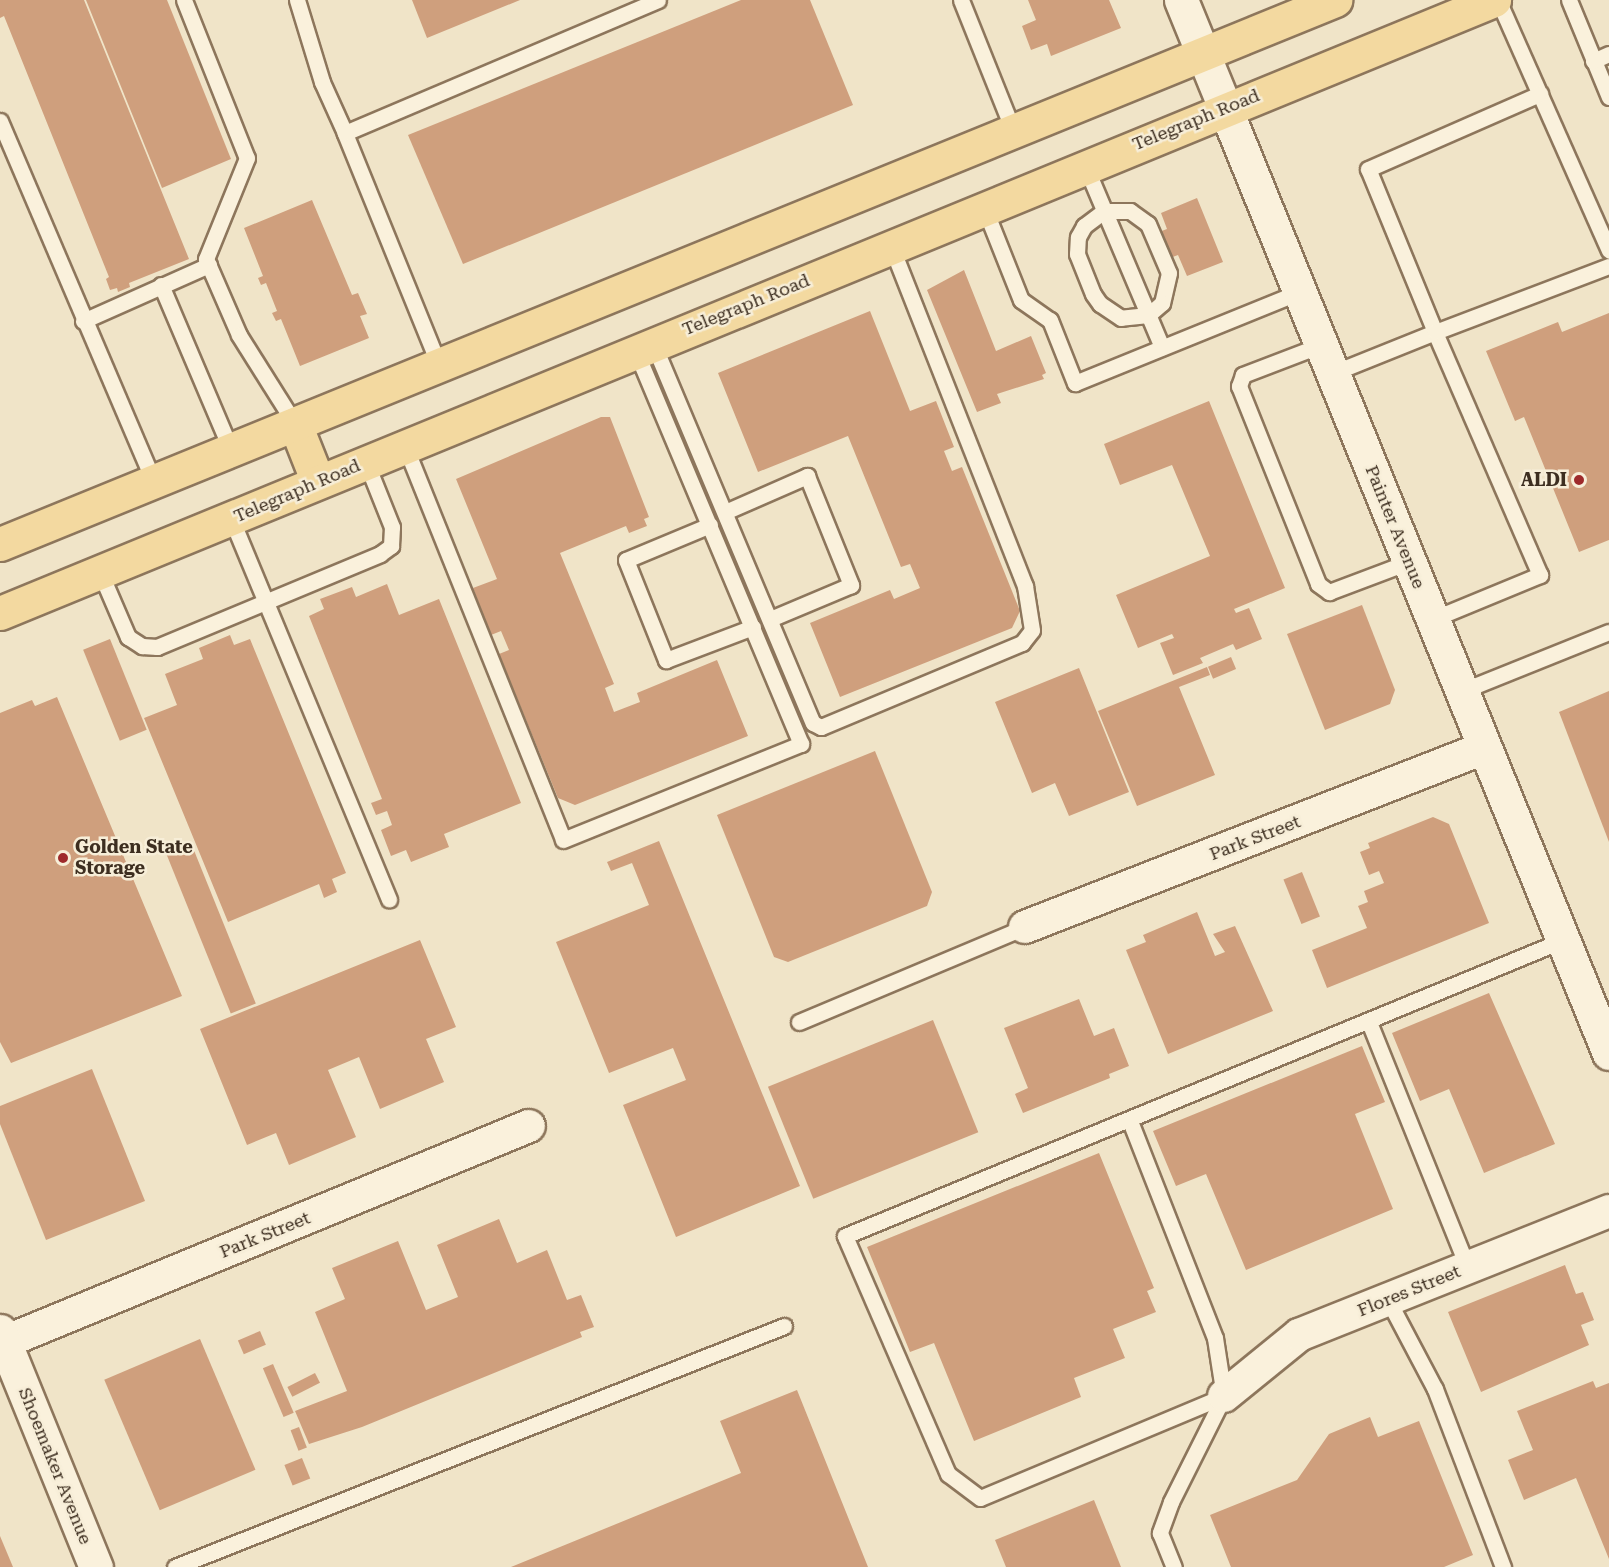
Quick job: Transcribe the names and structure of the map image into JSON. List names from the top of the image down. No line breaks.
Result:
{"streets":{"main road":["Telegraph Road"],"street":["Painter Avenue","Park Street","Flores Street","Shoemaker Avenue"]},"crossings":[["Telegraph Road","Painter Avenue"],["Painter Avenue","Park Street"],["Park Street","Shoemaker Avenue"]],"places":["ALDI","Golden State Storage"]}
